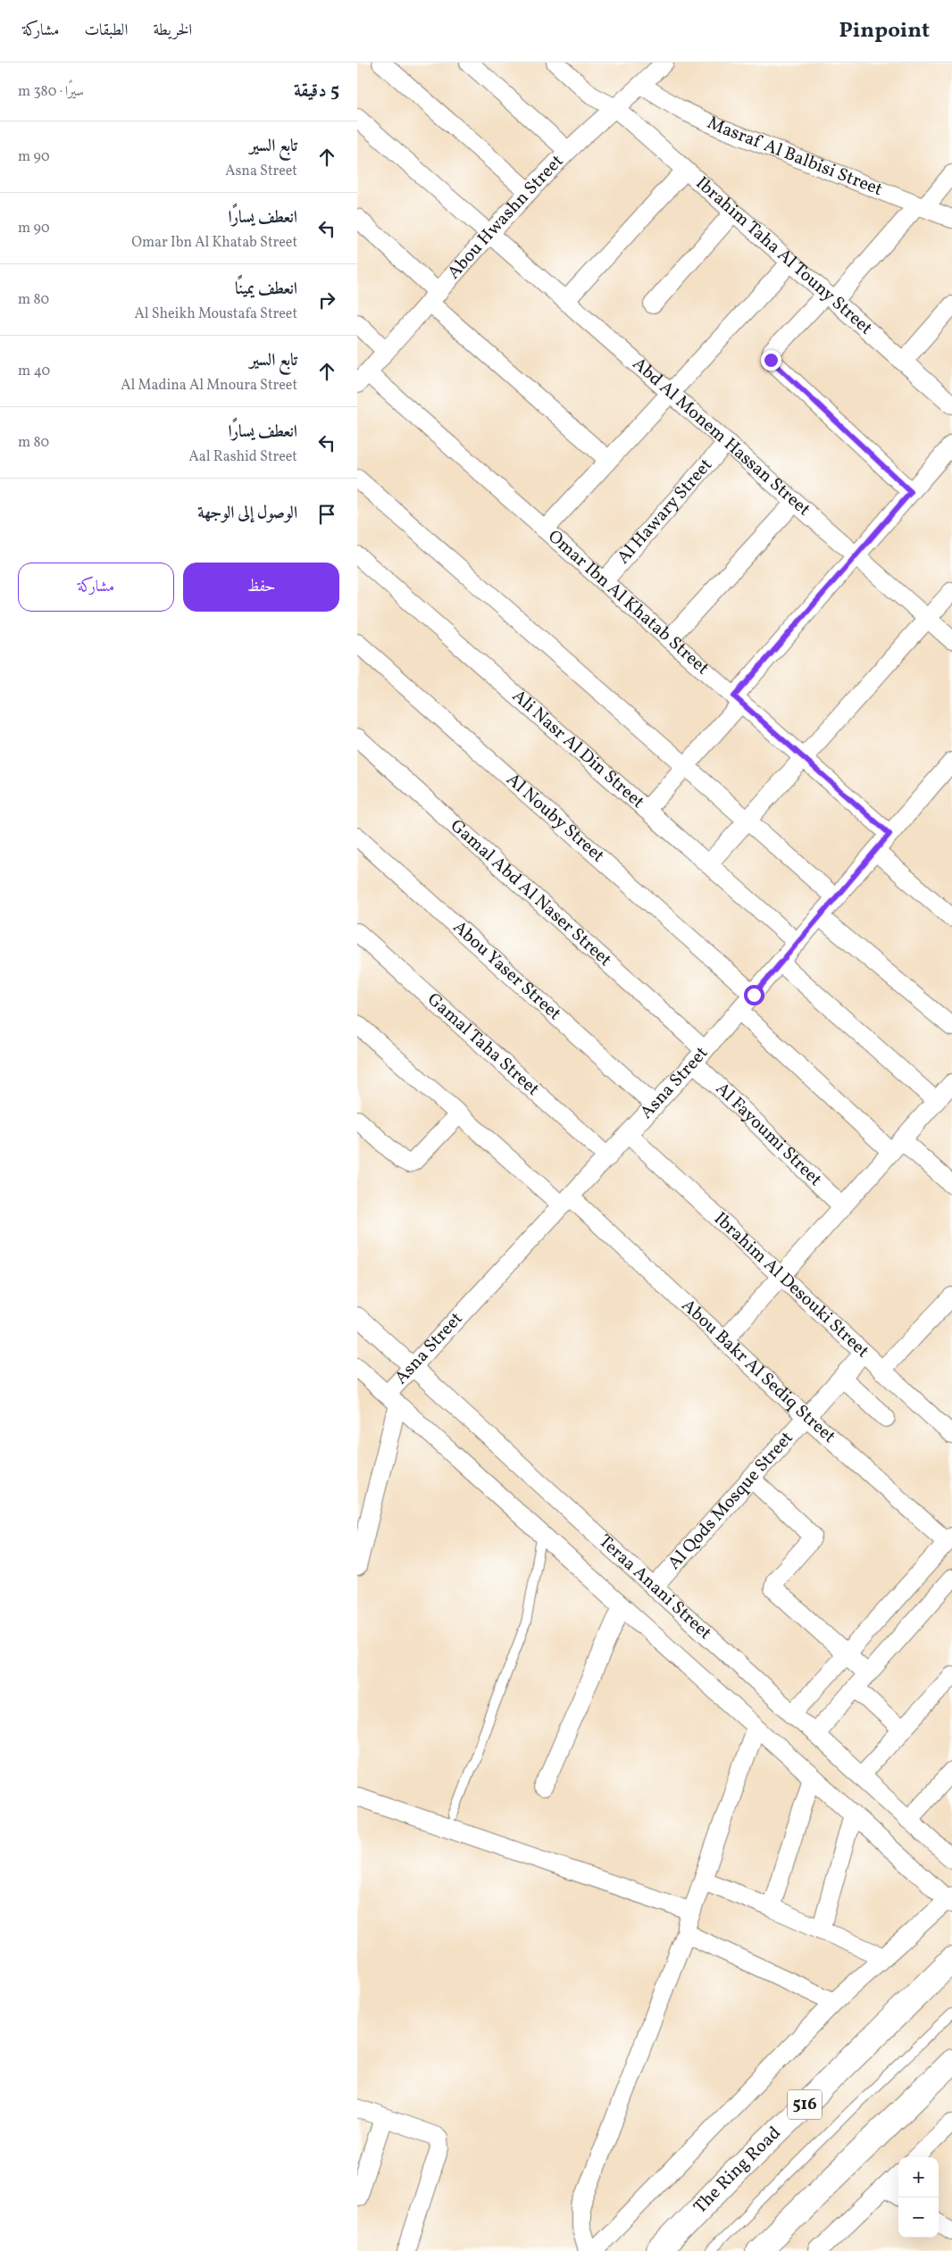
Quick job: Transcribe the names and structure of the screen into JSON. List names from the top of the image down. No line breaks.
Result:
{"streets":{"highway":["516","The Ring Road"],"street":["Masraf Al Balbisi Street","Abou Hwashn Street","Ibrahim Taha Al Touny Street","Abd Al Monem Hassan Street","Al Hawary Street","Omar Ibn Al Khatab Street","Ali Nasr Al Din Street","Al Nouby Street","Gamal Abd Al Naser Street","Abou Yaser Street","Gamal Taha Street","Asna Street","Al Fayoumi Street","Ibrahim Al Desouki Street","Abou Bakr Al Sediq Street","Al Qods Mosque Street","Teraa Anani Street"]},"crossings":[["Masraf Al Balbisi Street","Abou Hwashn Street"],["Abou Hwashn Street","Ibrahim Taha Al Touny Street"],["Abou Hwashn Street","Abd Al Monem Hassan Street"],["Abou Hwashn Street","Omar Ibn Al Khatab Street"],["Abd Al Monem Hassan Street","Al Hawary Street"],["Al Hawary Street","Omar Ibn Al Khatab Street"],["Omar Ibn Al Khatab Street","Asna Street"],["Ali Nasr Al Din Street","Asna Street"],["Al Nouby Street","Asna Street"],["Gamal Abd Al Naser Street","Asna Street"],["Gamal Abd Al Naser Street","Al Fayoumi Street"],["Abou Yaser Street","Asna Street"],["Gamal Taha Street","Asna Street"],["Asna Street","Al Fayoumi Street"],["Asna Street","Ibrahim Al Desouki Street"],["Asna Street","Abou Bakr Al Sediq Street"],["Asna Street","Teraa Anani Street"],["Ibrahim Al Desouki Street","Al Qods Mosque Street"],["Abou Bakr Al Sediq Street","Al Qods Mosque Street"],["Al Qods Mosque Street","Teraa Anani Street"]],"page":{"header":"Pinpoint","nav":["الخريطة","الطبقات","مشاركة"],"heading":["5 دقيقة","سيرًا · 380 m"],"list":[["تابع السير","Asna Street","90 m"],["انعطف يسارًا","Omar Ibn Al Khatab Street","90 m"],["انعطف يمينًا","Al Sheikh Moustafa Street","80 m"],["تابع السير","Al Madina Al Mnoura Street","40 m"],["انعطف يسارًا","Aal Rashid Street","80 m"],"الوصول إلى الوجهة"],"buttons":["حفظ","مشاركة"],"map_buttons":["+","−"]}}
